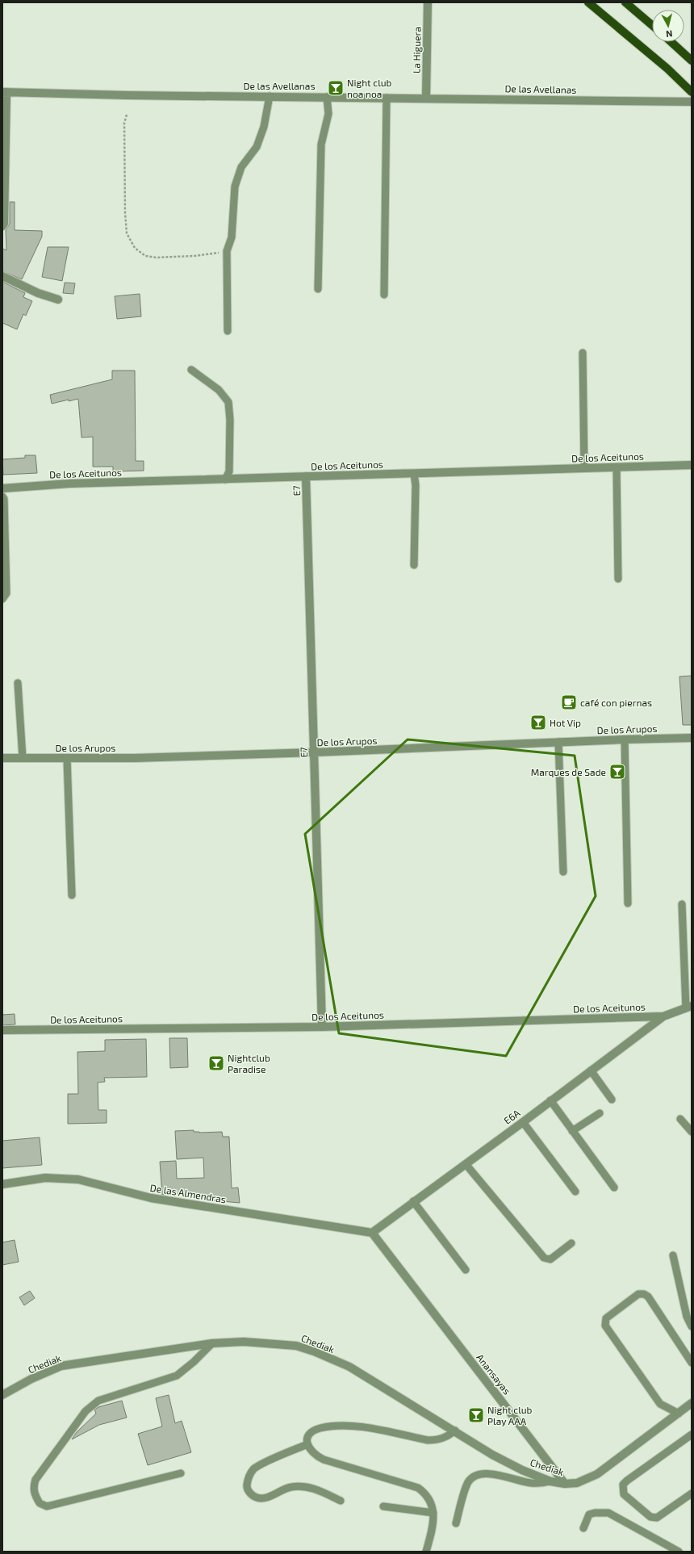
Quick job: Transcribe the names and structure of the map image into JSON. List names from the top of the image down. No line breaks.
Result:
{"streets":{"street":["La Higuera","De las Avellanas","De los Aceitunos","E7","De los Arupos","E6A","De las Almendras","Chediak","Anansayas"]},"crossings":[["La Higuera","De las Avellanas"],["De los Aceitunos","E7"],["De los Aceitunos","E6A"],["E7","De los Arupos"],["E6A","De las Almendras"],["E6A","Anansayas"],["De las Almendras","Anansayas"],["Chediak","Anansayas"]],"places":{"bar":["Night club noa noa","Hot Vip","Marques de Sade","Nightclub Paradise","Night club Play AAA"],"cafe":["café con piernas"]},"north":"bottom"}
